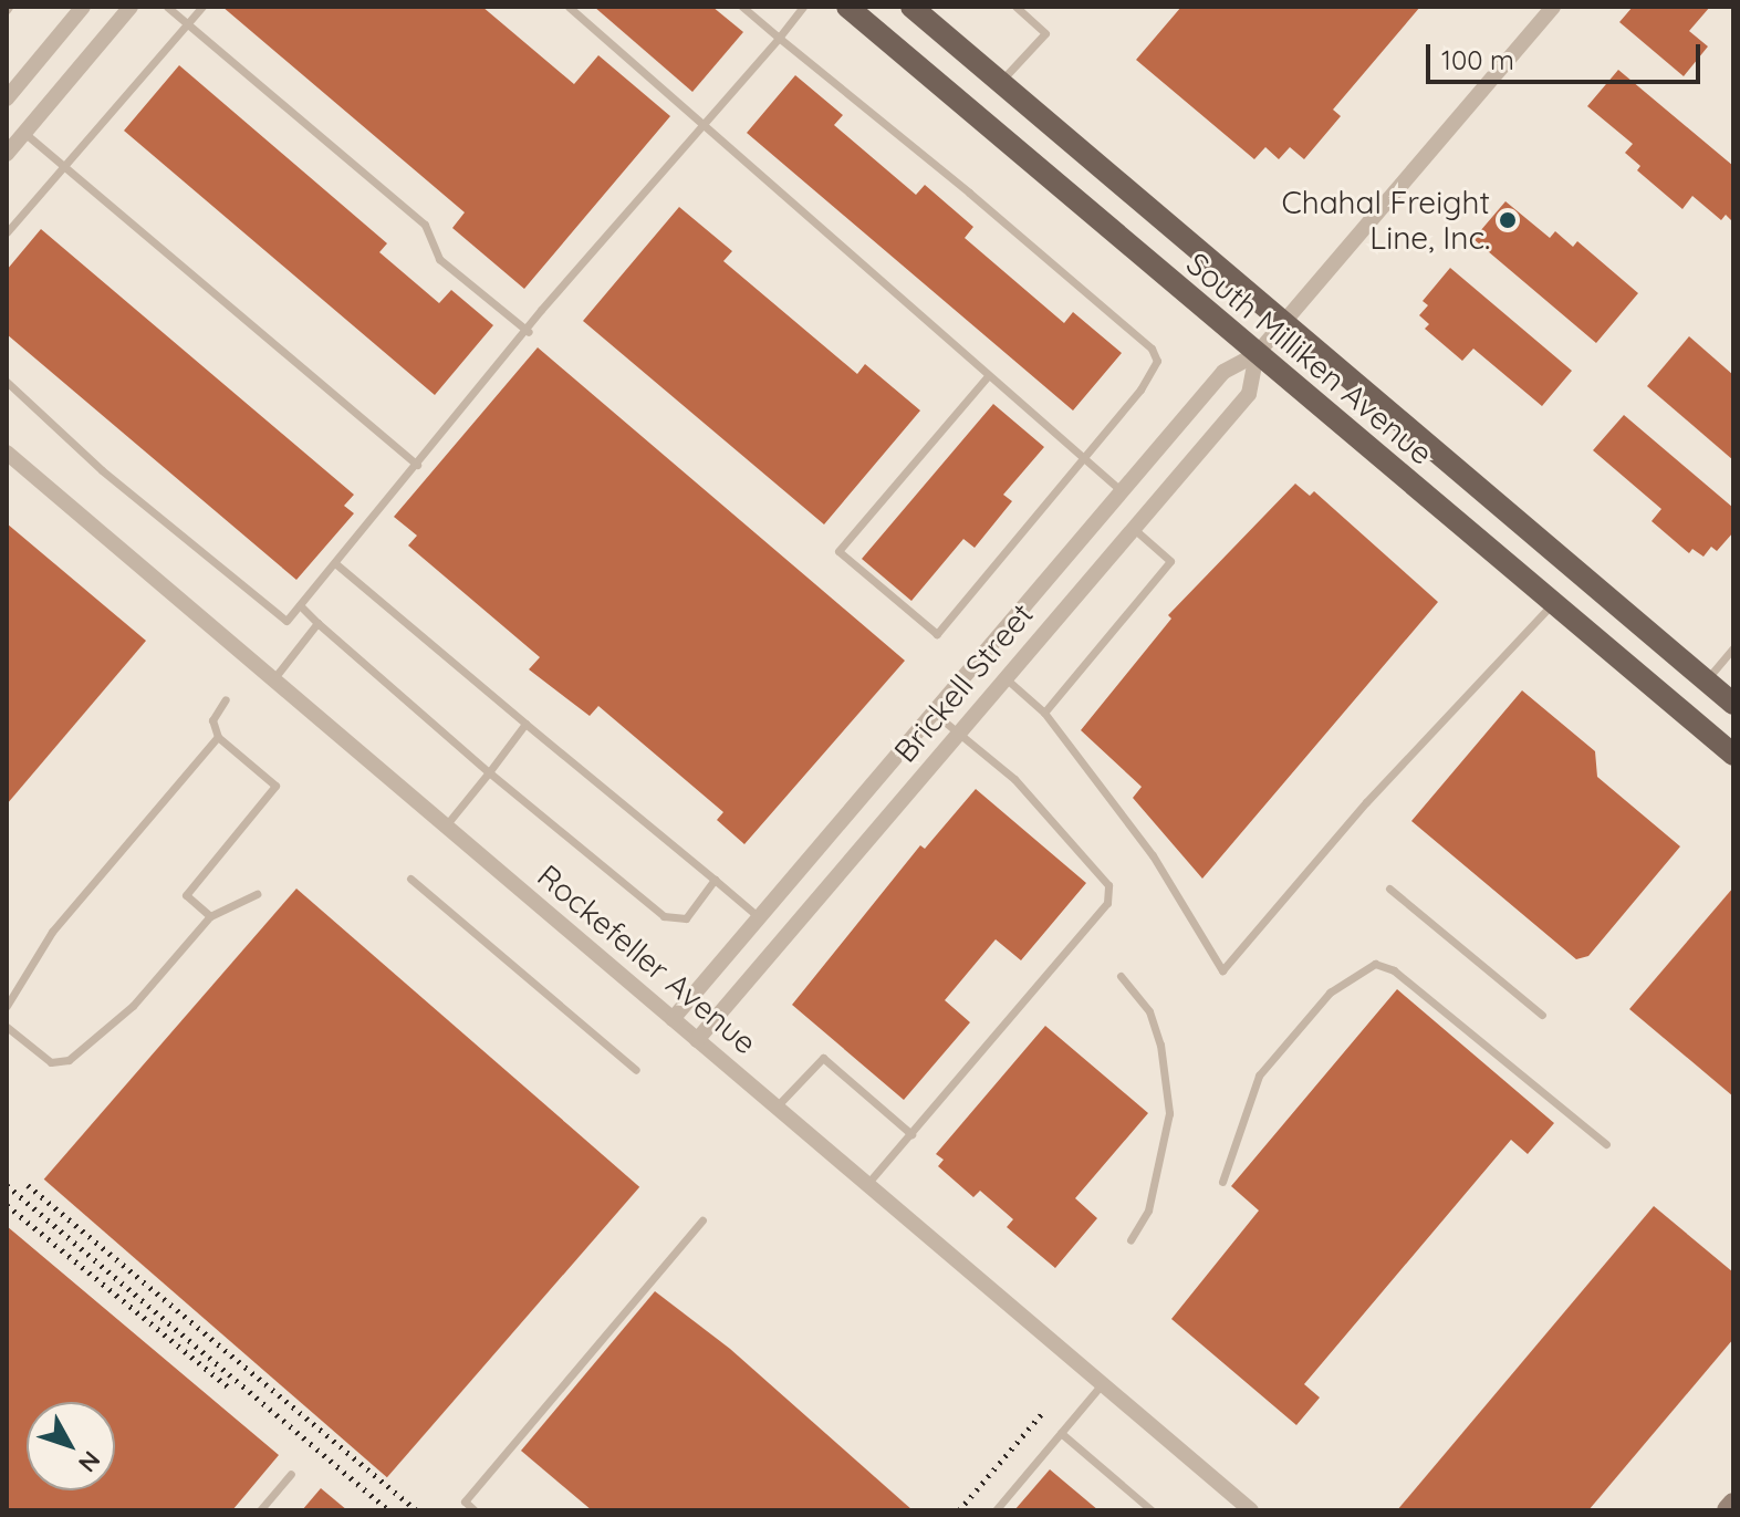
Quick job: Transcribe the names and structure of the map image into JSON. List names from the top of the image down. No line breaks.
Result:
{"streets":{"main road":["South Milliken Avenue"],"street":["Brickell Street","Rockefeller Avenue"]},"crossings":[["South Milliken Avenue","Brickell Street"],["Brickell Street","Rockefeller Avenue"]],"places":["Chahal Freight Line, Inc."],"scale_bar":"100 m","north":"bottom right"}
